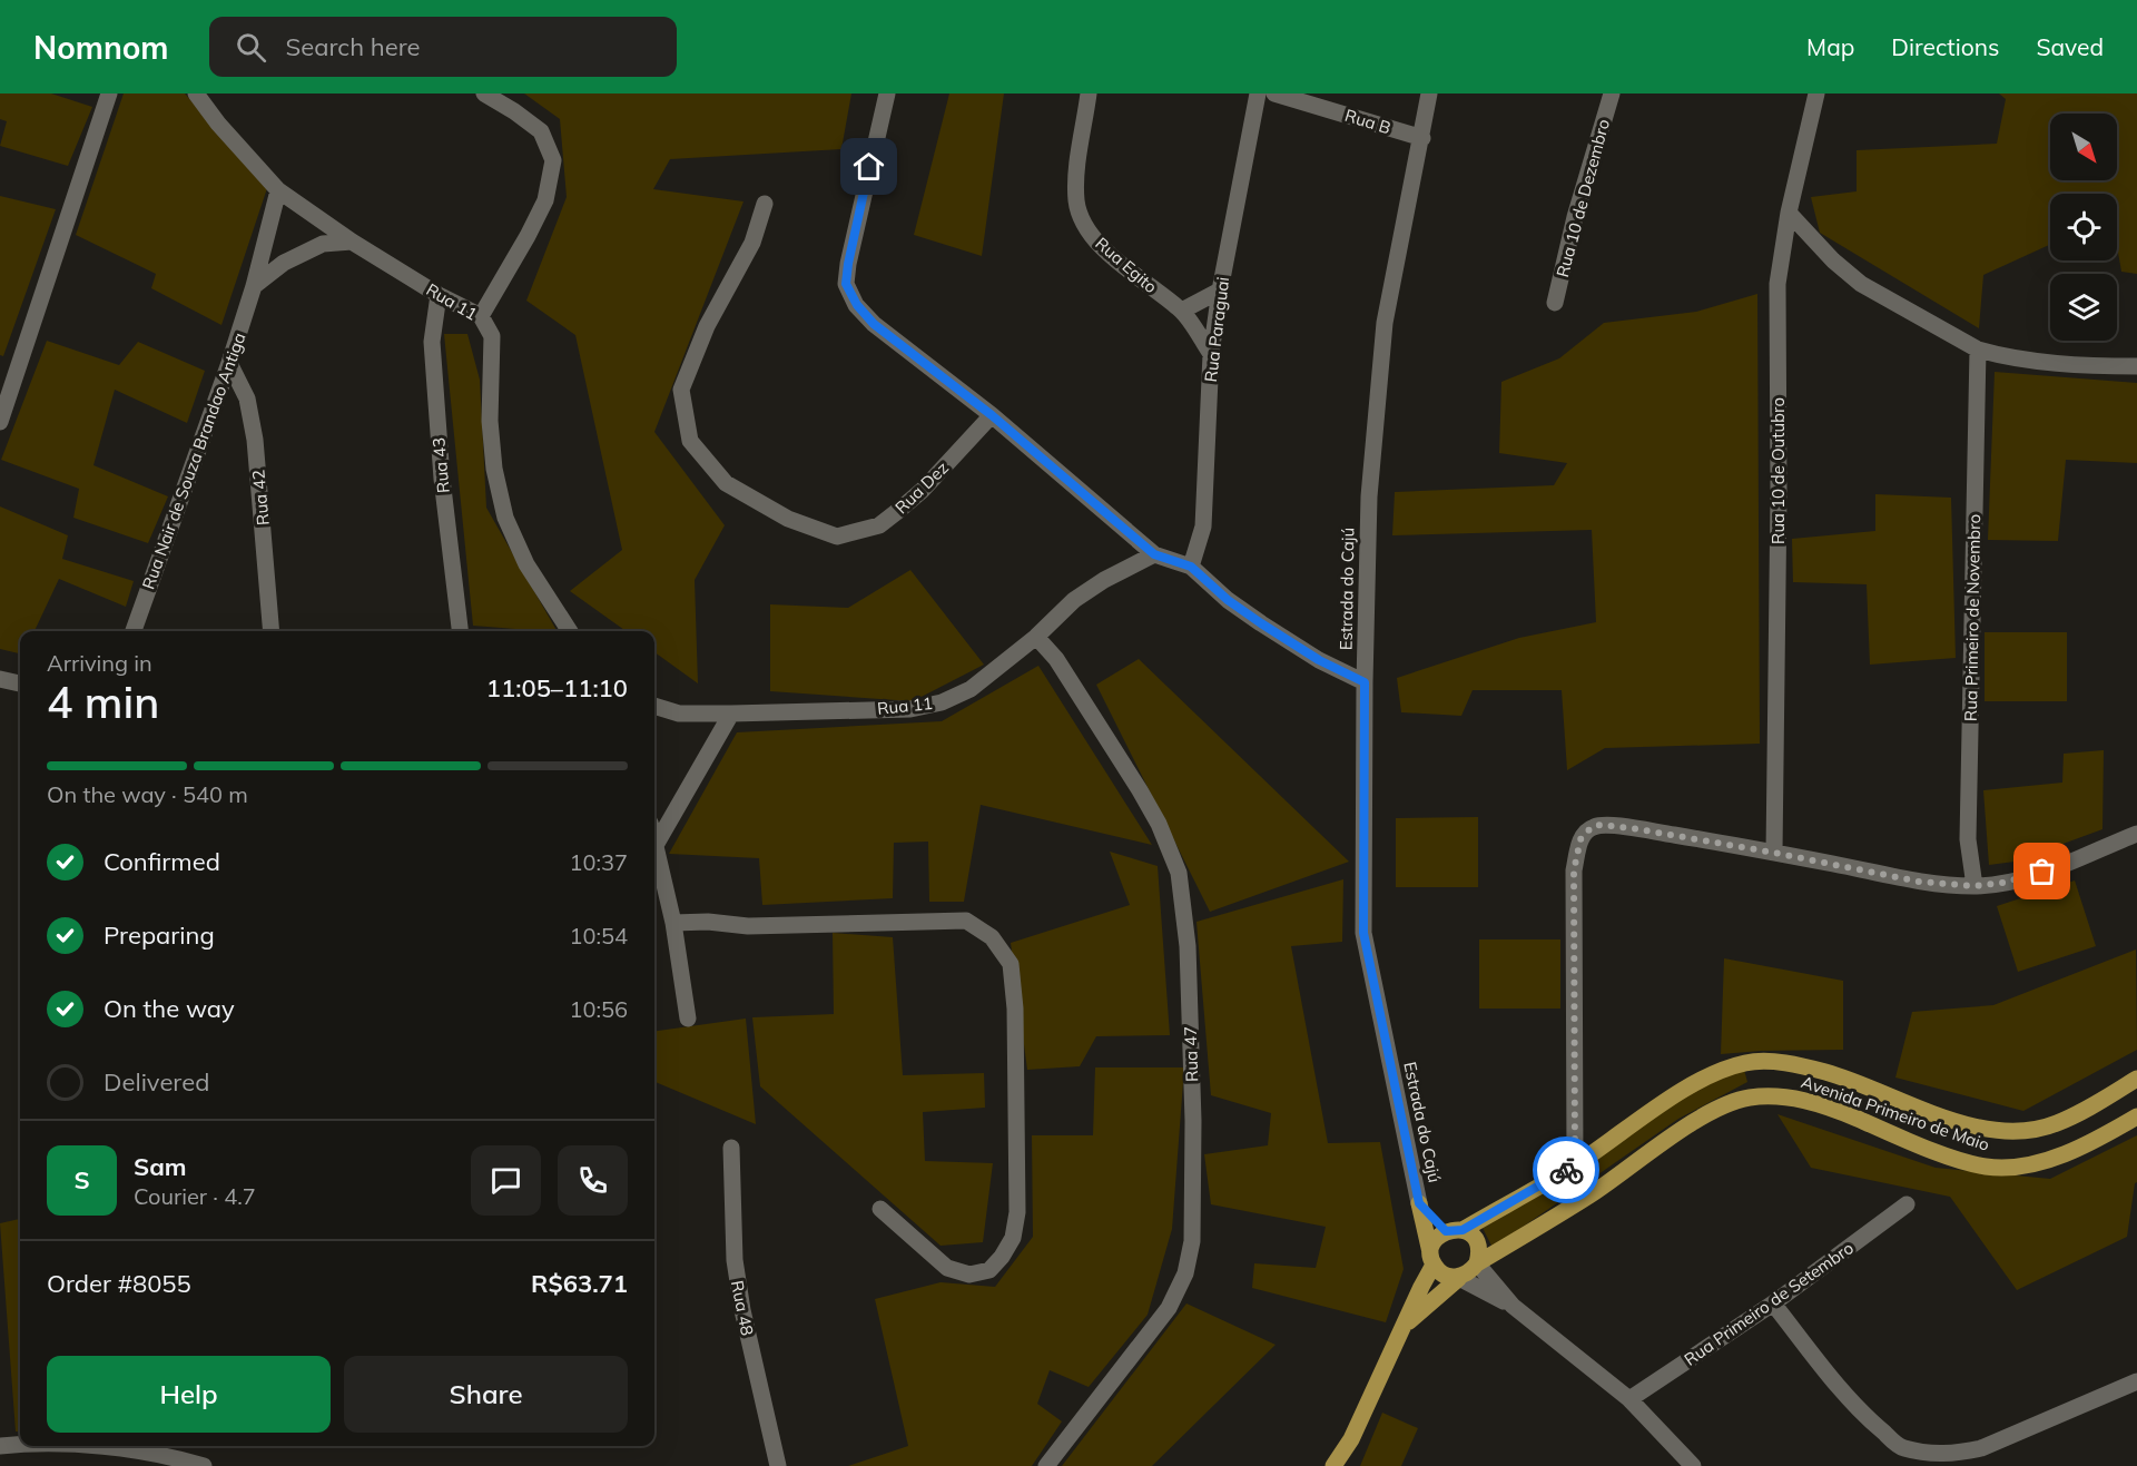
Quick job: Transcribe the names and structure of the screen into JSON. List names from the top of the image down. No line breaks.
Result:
{"streets":{"main road":["Estrada do Cajú","Avenida Primeiro de Maio"],"street":["Rua B","Rua 10 de Dezembro","Rua Egito","Rua 11","Rua Paraguai","Rua Nair de Souza Brandao Antiga","Rua 43","Rua 10 de Outubro","Rua Dez","Rua 42","Rua Primeiro de Novembro","Rua 47","Rua Primeiro de Setembro","Rua 48"]},"crossings":[["Rua B","Estrada do Cajú"],["Rua Egito","Rua Paraguai"],["Rua 11","Rua Nair de Souza Brandao Antiga"],["Rua 11","Rua 43"],["Rua 11","Rua 47"],["Rua Nair de Souza Brandao Antiga","Rua 42"],["Estrada do Cajú","Avenida Primeiro de Maio"]],"north":"bottom right","page":{"header":"Nomnom","search":"Search here","nav":["Map","Directions","Saved"],"heading":["4 min","Arriving in","11:05–11:10"],"panel":["Sam","Courier · 4.7","Order #8055","R$63.71"],"bar":"On the way · 540 m","list":[["Confirmed","10:37"],["Preparing","10:54"],["On the way","10:56"],"Delivered"],"round":"S","buttons":["Help","Share"]}}
